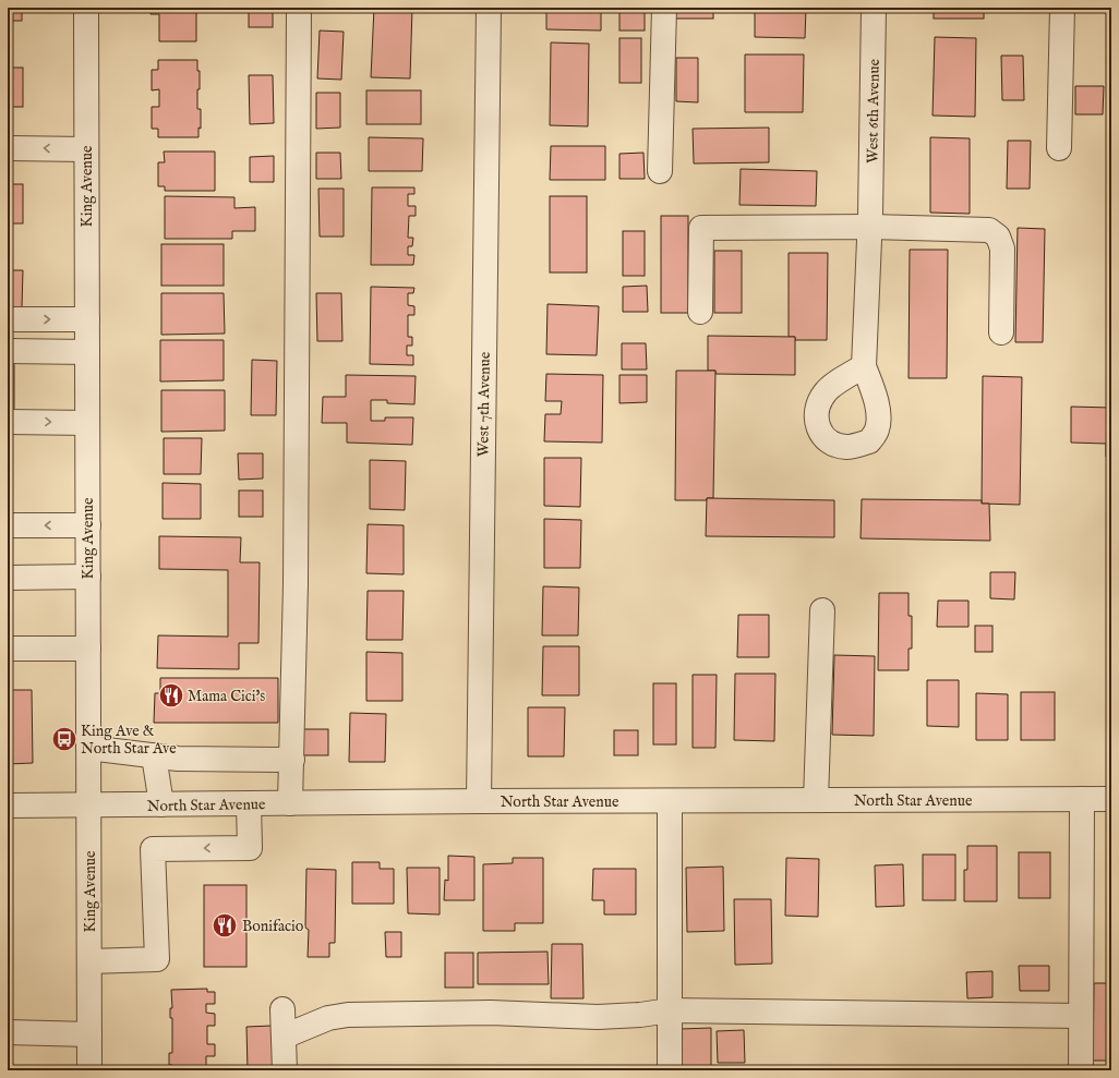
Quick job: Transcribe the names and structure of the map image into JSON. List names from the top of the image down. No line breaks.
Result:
{"streets":{"street":["West 6th Avenue","King Avenue","West 7th Avenue","North Star Avenue"]},"crossings":[["King Avenue","North Star Avenue"],["West 7th Avenue","North Star Avenue"]],"places":{"restaurant":["Mama Cici's","Bonifacio"],"bus stop":["King Ave & North Star Ave"]}}
